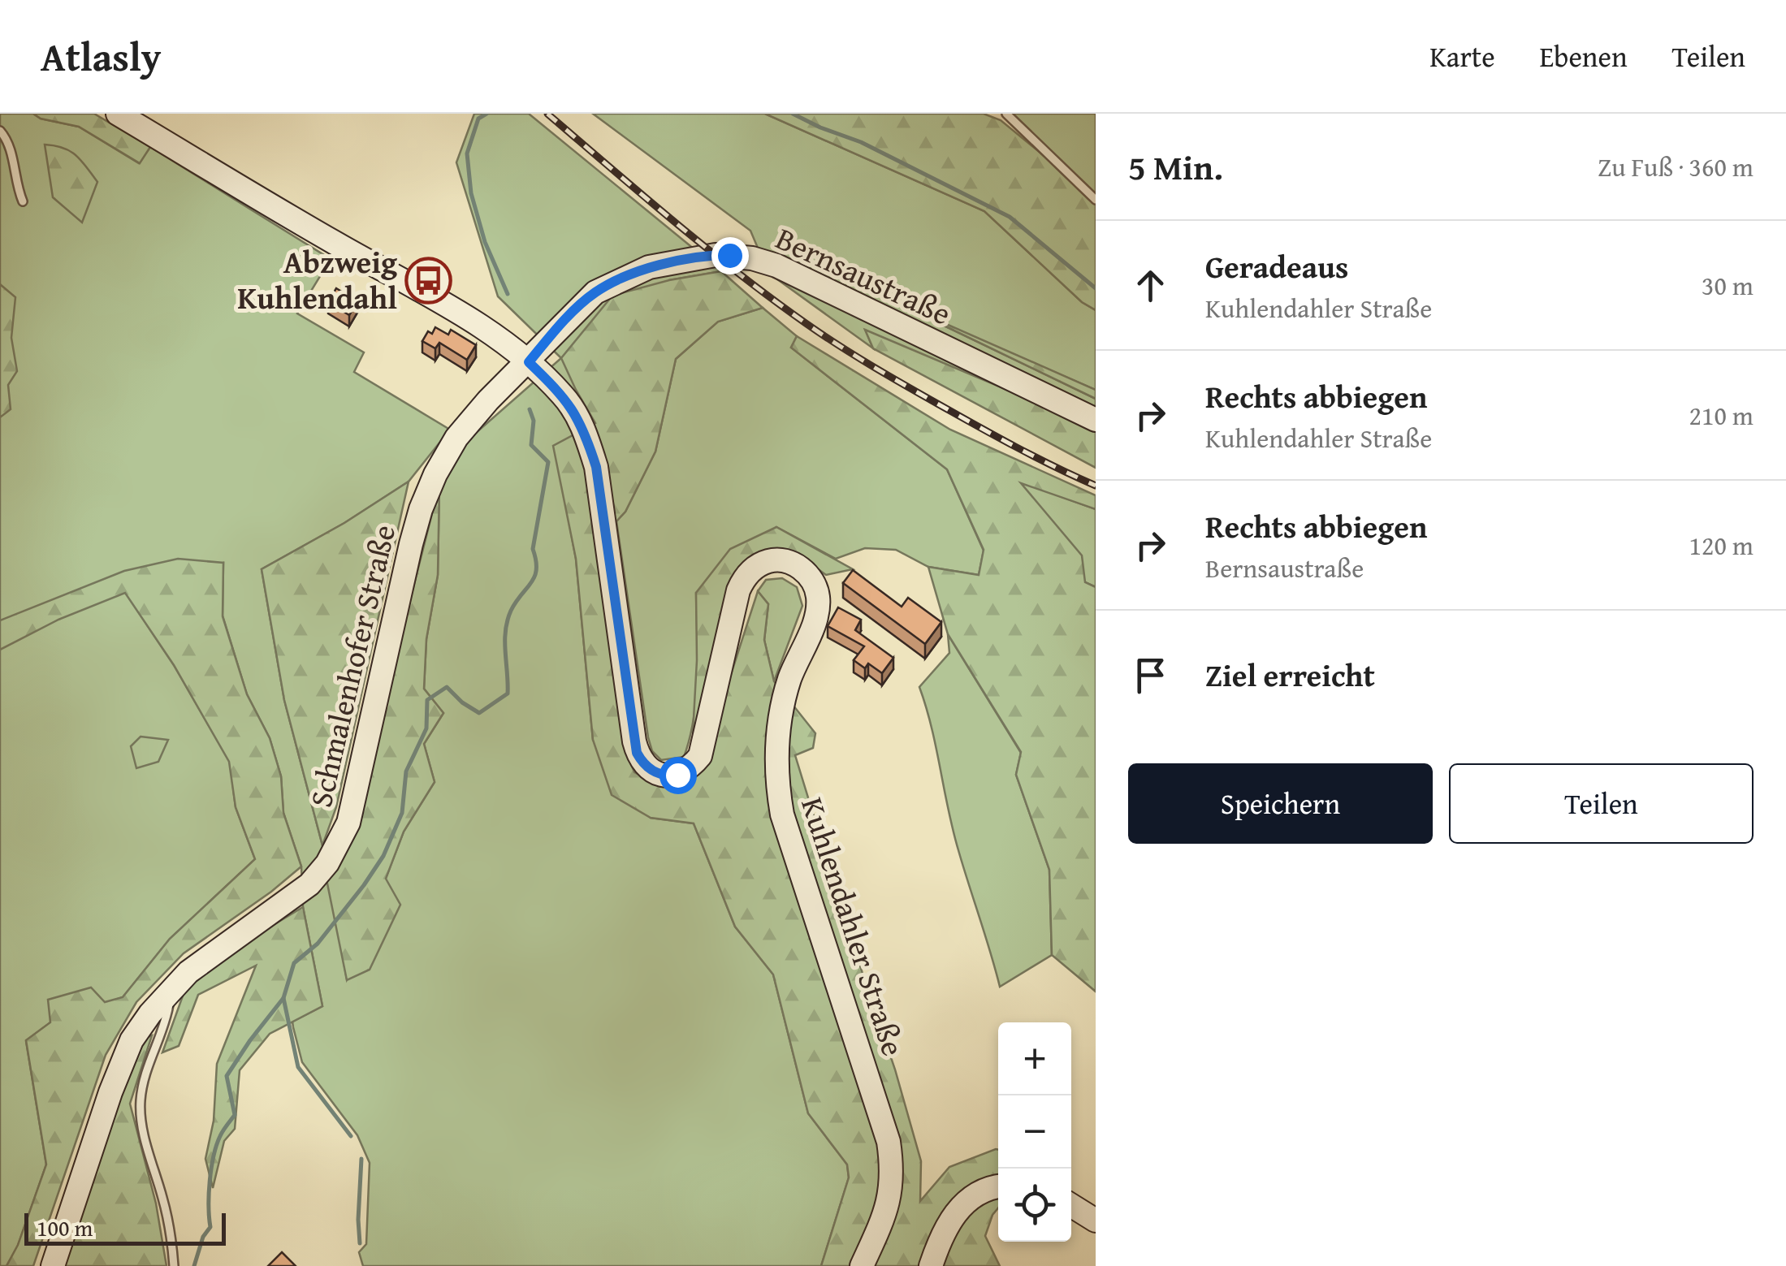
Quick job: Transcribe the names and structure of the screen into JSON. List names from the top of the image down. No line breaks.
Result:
{"streets":{"main road":["Bernsaustraße","Schmalenhofer Straße","Kuhlendahler Straße"]},"crossings":[["Bernsaustraße","Schmalenhofer Straße"],["Bernsaustraße","Kuhlendahler Straße"],["Schmalenhofer Straße","Kuhlendahler Straße"]],"places":{"bus stop":["Abzweig Kuhlendahl"]},"scale_bar":"100 m","page":{"header":"Atlasly","nav":["Karte","Ebenen","Teilen"],"heading":["5 Min.","Zu Fuß · 360 m"],"list":[["Geradeaus","Kuhlendahler Straße","30 m"],["Rechts abbiegen","Kuhlendahler Straße","210 m"],["Rechts abbiegen","Bernsaustraße","120 m"],"Ziel erreicht"],"buttons":["Speichern","Teilen"],"map_buttons":["+","−"],"scale":"100 m"}}
